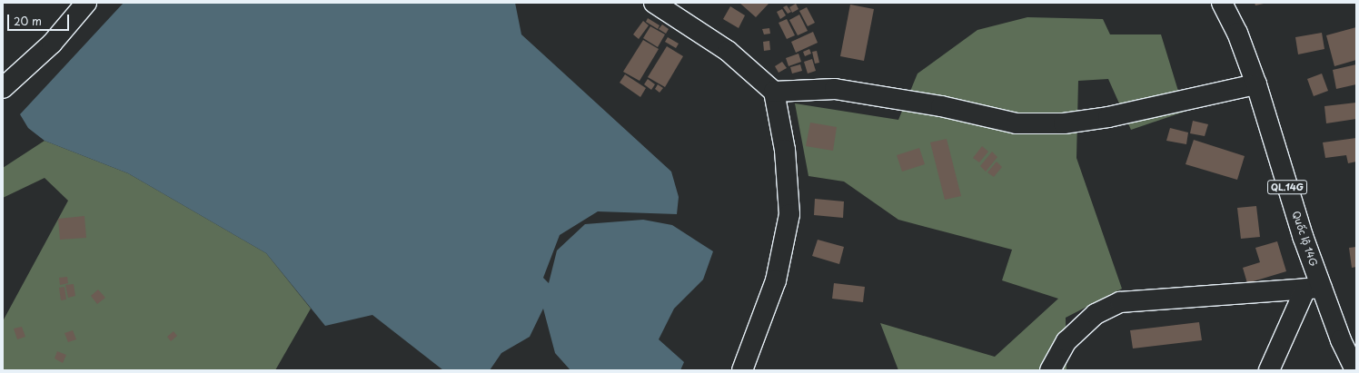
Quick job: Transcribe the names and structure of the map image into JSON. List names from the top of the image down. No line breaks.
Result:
{"streets":{"street":["QL.14G","Quốc lộ 14G"]},"scale_bar":"20 m"}
